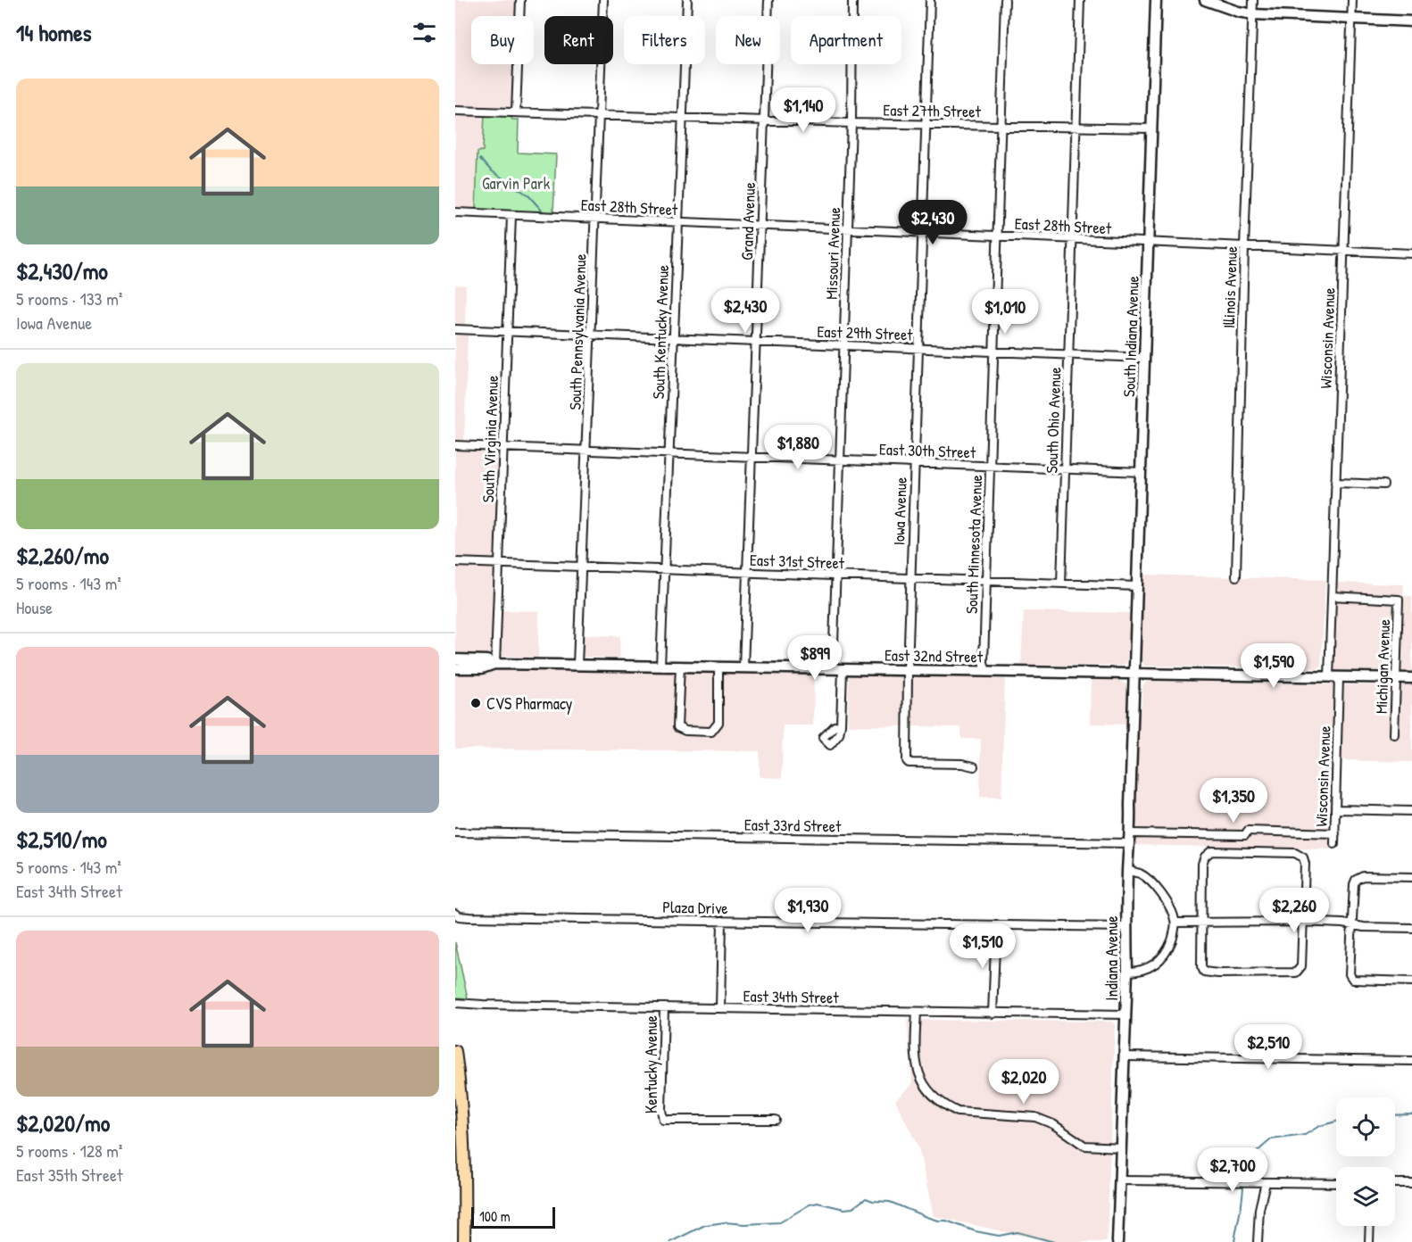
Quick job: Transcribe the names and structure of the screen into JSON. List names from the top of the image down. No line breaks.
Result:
{"streets":{"street":["East 27th Street","East 28th Street","Grand Avenue","Missouri Avenue","Illinois Avenue","South Pennsylvania Avenue","South Kentucky Avenue","East 29th Street","South Indiana Avenue","Wisconsin Avenue","South Ohio Avenue","South Virginia Avenue","East 30th Street","Iowa Avenue","South Minnesota Avenue","East 31st Street","East 32nd Street","Michigan Avenue","East 33rd Street","Plaza Drive","Indiana Avenue","East 34th Street","Kentucky Avenue"]},"crossings":[["East 27th Street","Grand Avenue"],["East 27th Street","Missouri Avenue"],["East 27th Street","South Pennsylvania Avenue"],["East 27th Street","South Kentucky Avenue"],["East 27th Street","South Indiana Avenue"],["East 27th Street","South Ohio Avenue"],["East 27th Street","Iowa Avenue"],["East 27th Street","South Minnesota Avenue"],["East 28th Street","Grand Avenue"],["East 28th Street","Missouri Avenue"],["East 28th Street","Illinois Avenue"],["East 28th Street","South Pennsylvania Avenue"],["East 28th Street","South Kentucky Avenue"],["East 28th Street","South Indiana Avenue"],["East 28th Street","Wisconsin Avenue"],["East 28th Street","South Ohio Avenue"],["East 28th Street","South Virginia Avenue"],["East 28th Street","Iowa Avenue"],["East 28th Street","South Minnesota Avenue"],["Grand Avenue","East 29th Street"],["Grand Avenue","East 30th Street"],["Grand Avenue","East 31st Street"],["Grand Avenue","East 32nd Street"],["Missouri Avenue","East 29th Street"],["Missouri Avenue","East 30th Street"],["Missouri Avenue","East 31st Street"],["Missouri Avenue","East 32nd Street"],["South Pennsylvania Avenue","East 29th Street"],["South Pennsylvania Avenue","East 30th Street"],["South Pennsylvania Avenue","East 31st Street"],["South Pennsylvania Avenue","East 32nd Street"],["South Kentucky Avenue","East 29th Street"],["South Kentucky Avenue","East 30th Street"],["South Kentucky Avenue","East 31st Street"],["South Kentucky Avenue","East 32nd Street"],["East 29th Street","South Indiana Avenue"],["East 29th Street","South Ohio Avenue"],["East 29th Street","South Virginia Avenue"],["East 29th Street","Iowa Avenue"],["East 29th Street","South Minnesota Avenue"],["South Indiana Avenue","East 30th Street"],["South Indiana Avenue","East 31st Street"],["South Indiana Avenue","East 32nd Street"],["South Indiana Avenue","Indiana Avenue"],["Wisconsin Avenue","East 32nd Street"],["Wisconsin Avenue","Michigan Avenue"],["Wisconsin Avenue","East 33rd Street"],["South Ohio Avenue","East 30th Street"],["South Ohio Avenue","East 31st Street"],["South Virginia Avenue","East 30th Street"],["South Virginia Avenue","East 31st Street"],["South Virginia Avenue","East 32nd Street"],["East 30th Street","Iowa Avenue"],["East 30th Street","South Minnesota Avenue"],["Iowa Avenue","East 31st Street"],["Iowa Avenue","East 32nd Street"],["South Minnesota Avenue","East 31st Street"],["South Minnesota Avenue","East 32nd Street"],["East 32nd Street","Michigan Avenue"],["East 32nd Street","Indiana Avenue"],["East 33rd Street","Indiana Avenue"],["Plaza Drive","Indiana Avenue"],["Indiana Avenue","East 34th Street"],["East 34th Street","Kentucky Avenue"]],"parks":["Garvin Park"],"places":["CVS Pharmacy"],"scale_bar":"100 m","page":{"heading":"14 homes","chip":["Buy","Rent","Filters","New","Apartment"],"list":[{"name":"$2,430/mo","note":"5 rooms · 133 m² · Iowa Avenue"},{"name":"$2,260/mo","note":"5 rooms · 143 m² · House"},{"name":"$2,510/mo","note":"5 rooms · 143 m² · East 34th Street"},{"name":"$2,020/mo","note":"5 rooms · 128 m² · East 35th Street"}],"price":["$1,140","$2,430","$2,430","$1,010","$1,880","$899","$1,590","$1,350","$1,930","$2,260","$1,510","$2,510","$2,020","$2,700"],"scale":"100 m"}}
